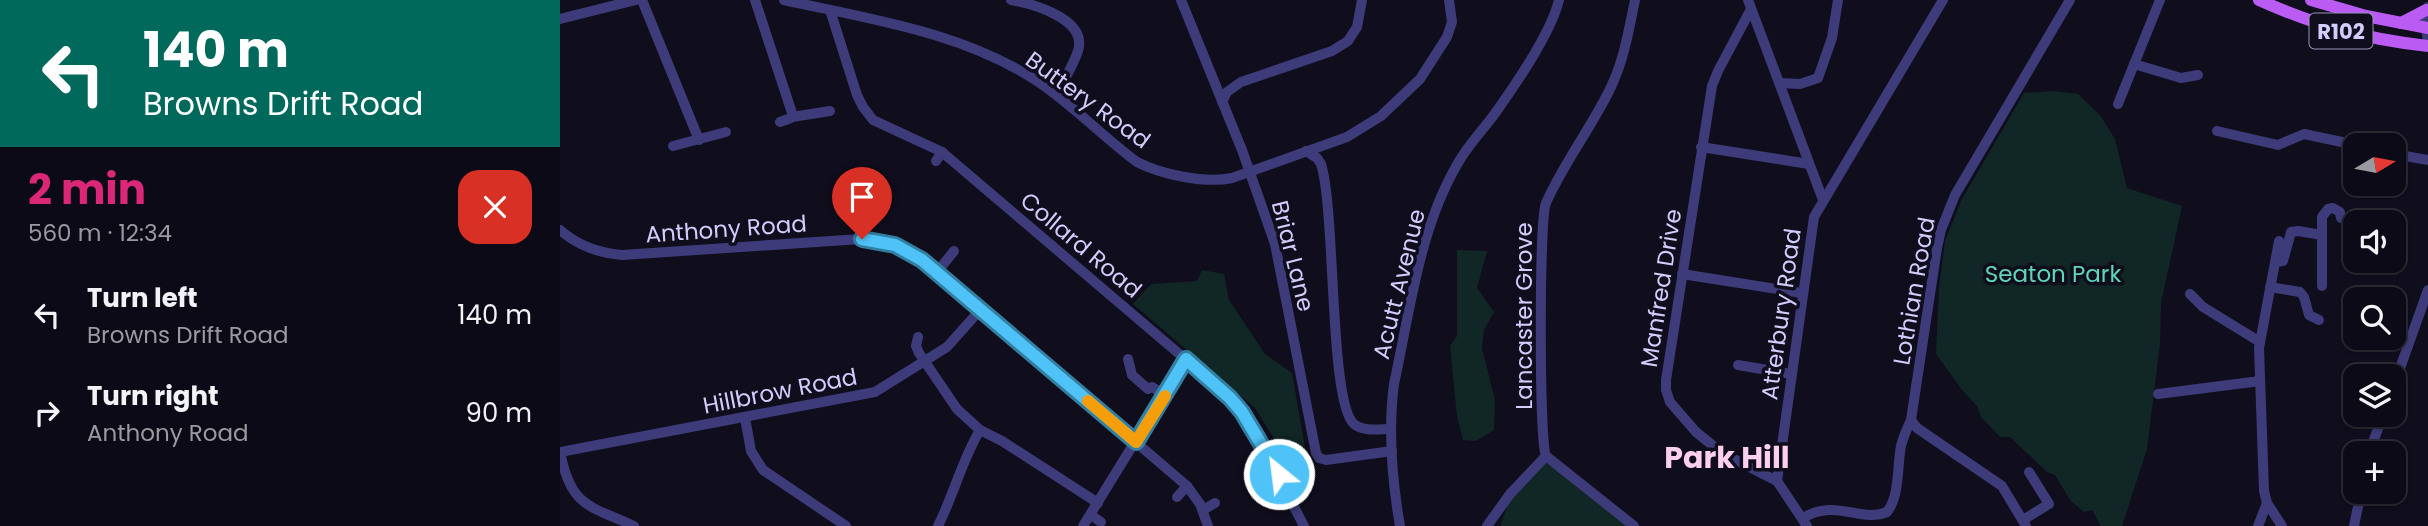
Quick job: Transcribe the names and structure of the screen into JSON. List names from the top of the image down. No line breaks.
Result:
{"streets":{"main road":["R102"],"street":["Buttery Road","Anthony Road","Collard Road","Briar Lane","Acutt Avenue","Manfred Drive","Lothian Road","Atterbury Road","Lancaster Grove","Hillbrow Road"]},"crossings":[["Buttery Road","Collard Road"],["Buttery Road","Briar Lane"],["Anthony Road","Hillbrow Road"],["Briar Lane","Acutt Avenue"],["Manfred Drive","Lothian Road"],["Manfred Drive","Atterbury Road"]],"districts":["Park Hill"],"parks":["Seaton Park"],"north":"right","page":{"turn":["140 m","Browns Drift Road"],"map_buttons":"+","heading":["2 min","560 m · 12:34"],"list":[{"name":"Turn left","note":"Browns Drift Road","value":"140 m"},{"name":"Turn right","note":"Anthony Road","value":"90 m"}]}}
